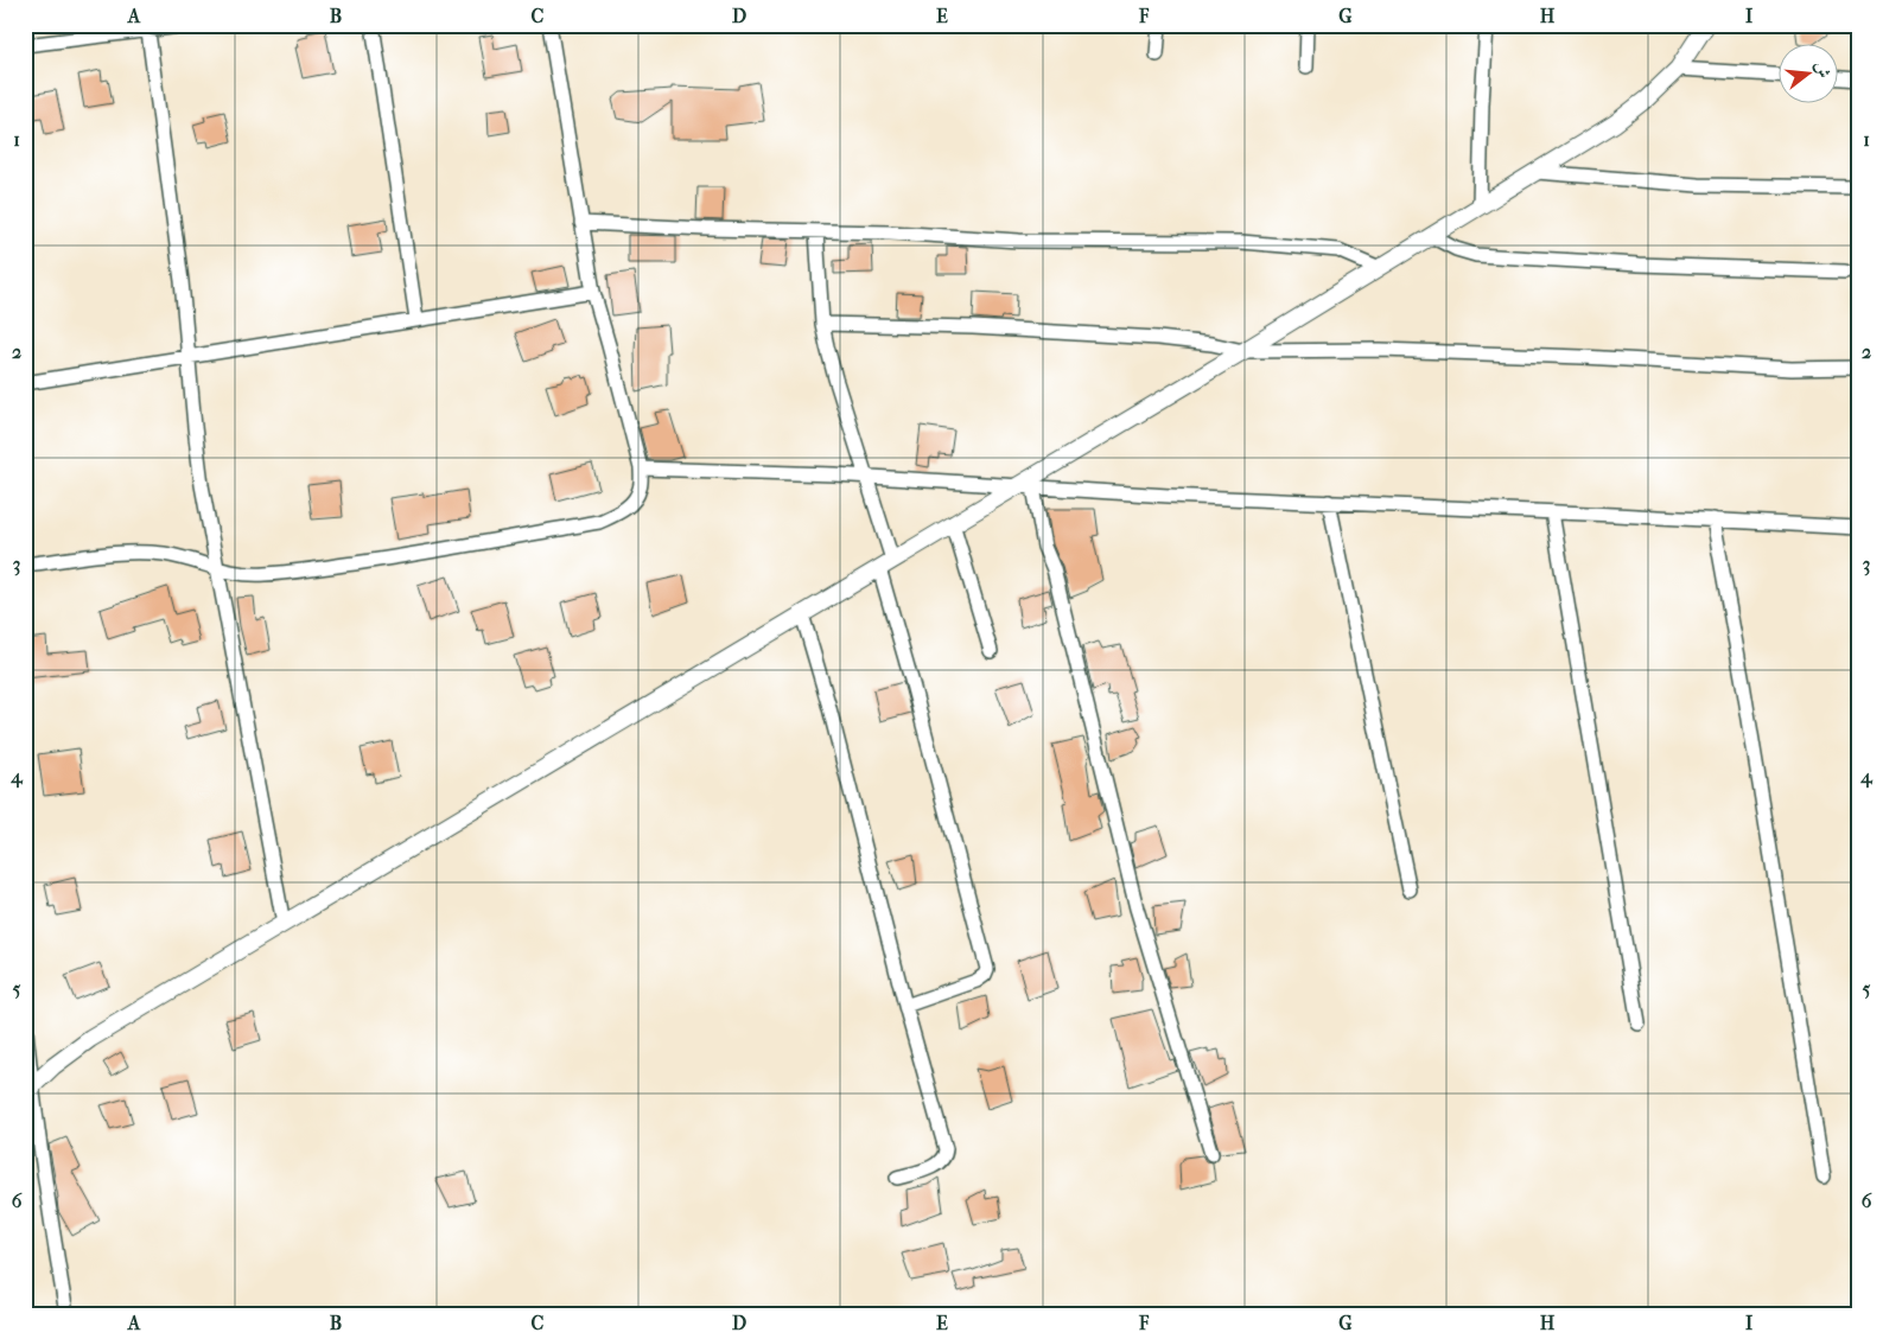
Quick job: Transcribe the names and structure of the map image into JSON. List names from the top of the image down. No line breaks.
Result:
{"north":"right","grid":{"columns":["A","B","C","D","E","F","G","H","I"],"rows":["1","2","3","4","5","6"]}}
